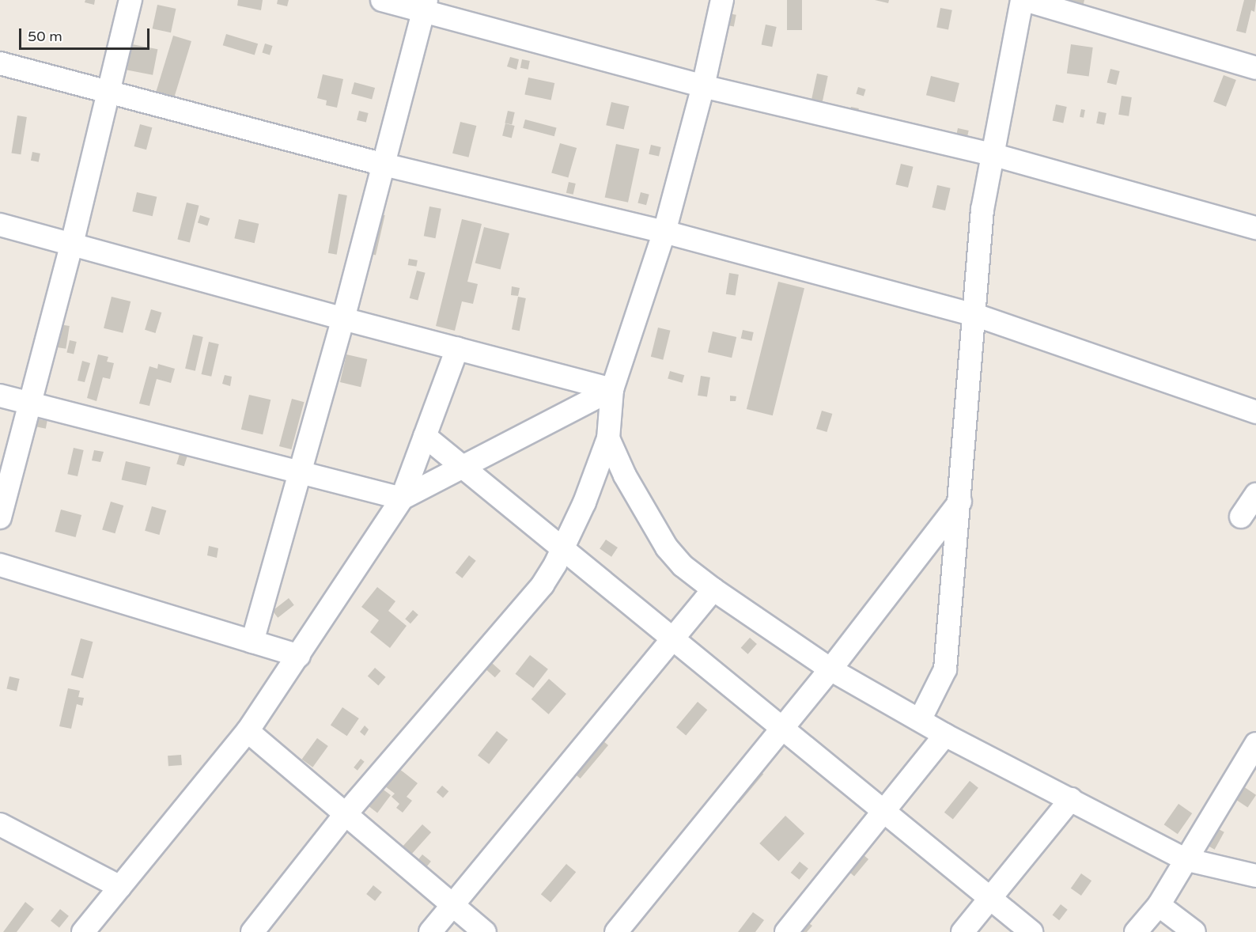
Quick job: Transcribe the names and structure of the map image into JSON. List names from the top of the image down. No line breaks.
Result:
{"scale_bar":"50 m"}
